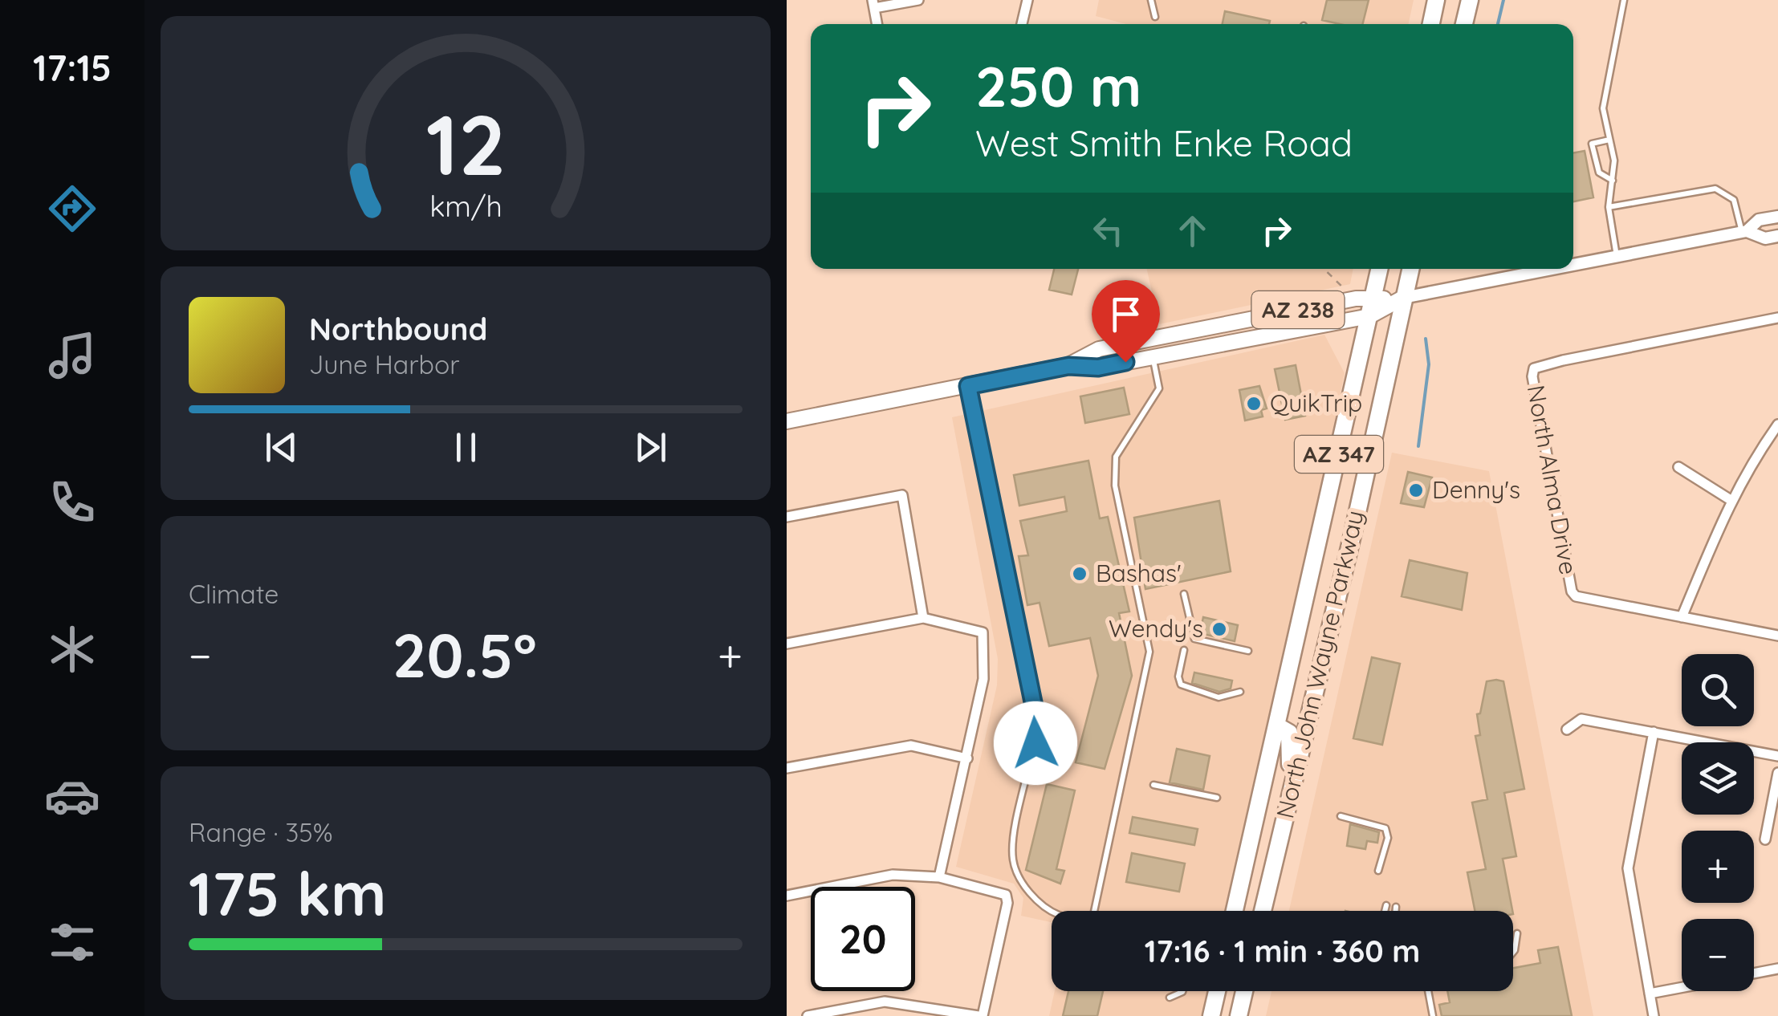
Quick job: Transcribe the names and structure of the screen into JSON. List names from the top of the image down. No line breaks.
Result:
{"streets":{"highway":["AZ 347","North John Wayne Parkway"],"main road":["AZ 238"],"street":["North Alma Drive"]},"crossings":[["AZ 238","AZ 347"],["AZ 238","North John Wayne Parkway"]],"places":["QuikTrip","Denny's","Bashas'","Wendy's"],"page":{"tabs":"17:15","turn":["250 m","West Smith Enke Road"],"song":["Northbound","June Harbor"],"tile":["Climate",["Range · 35%","175 km"]],"heat":["−","20.5°","+"],"map_buttons":["+","−"],"limit":"20","trip":"17:16 · 1 min · 360 m","gauge":["12","km/h"]}}
